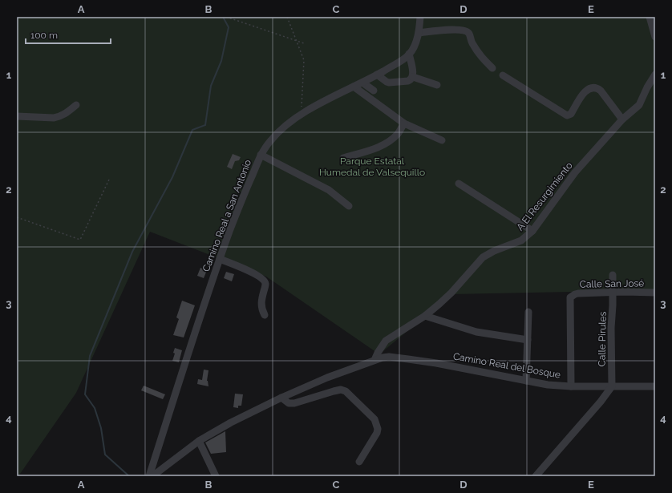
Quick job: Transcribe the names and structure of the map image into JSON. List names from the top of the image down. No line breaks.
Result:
{"streets":{"street":["A El Resurgimiento","Camino Real a San Antonio","Calle San José","Calle Pirules","Camino Real del Bosque"]},"crossings":[["A El Resurgimiento","Camino Real del Bosque"],["Calle San José","Calle Pirules"],["Calle San José","Camino Real del Bosque"],["Calle Pirules","Camino Real del Bosque"]],"parks":["Parque Estatal Humedal de Valsequillo"],"scale_bar":"100 m","grid":{"columns":["A","B","C","D","E"],"rows":["1","2","3","4"]}}
